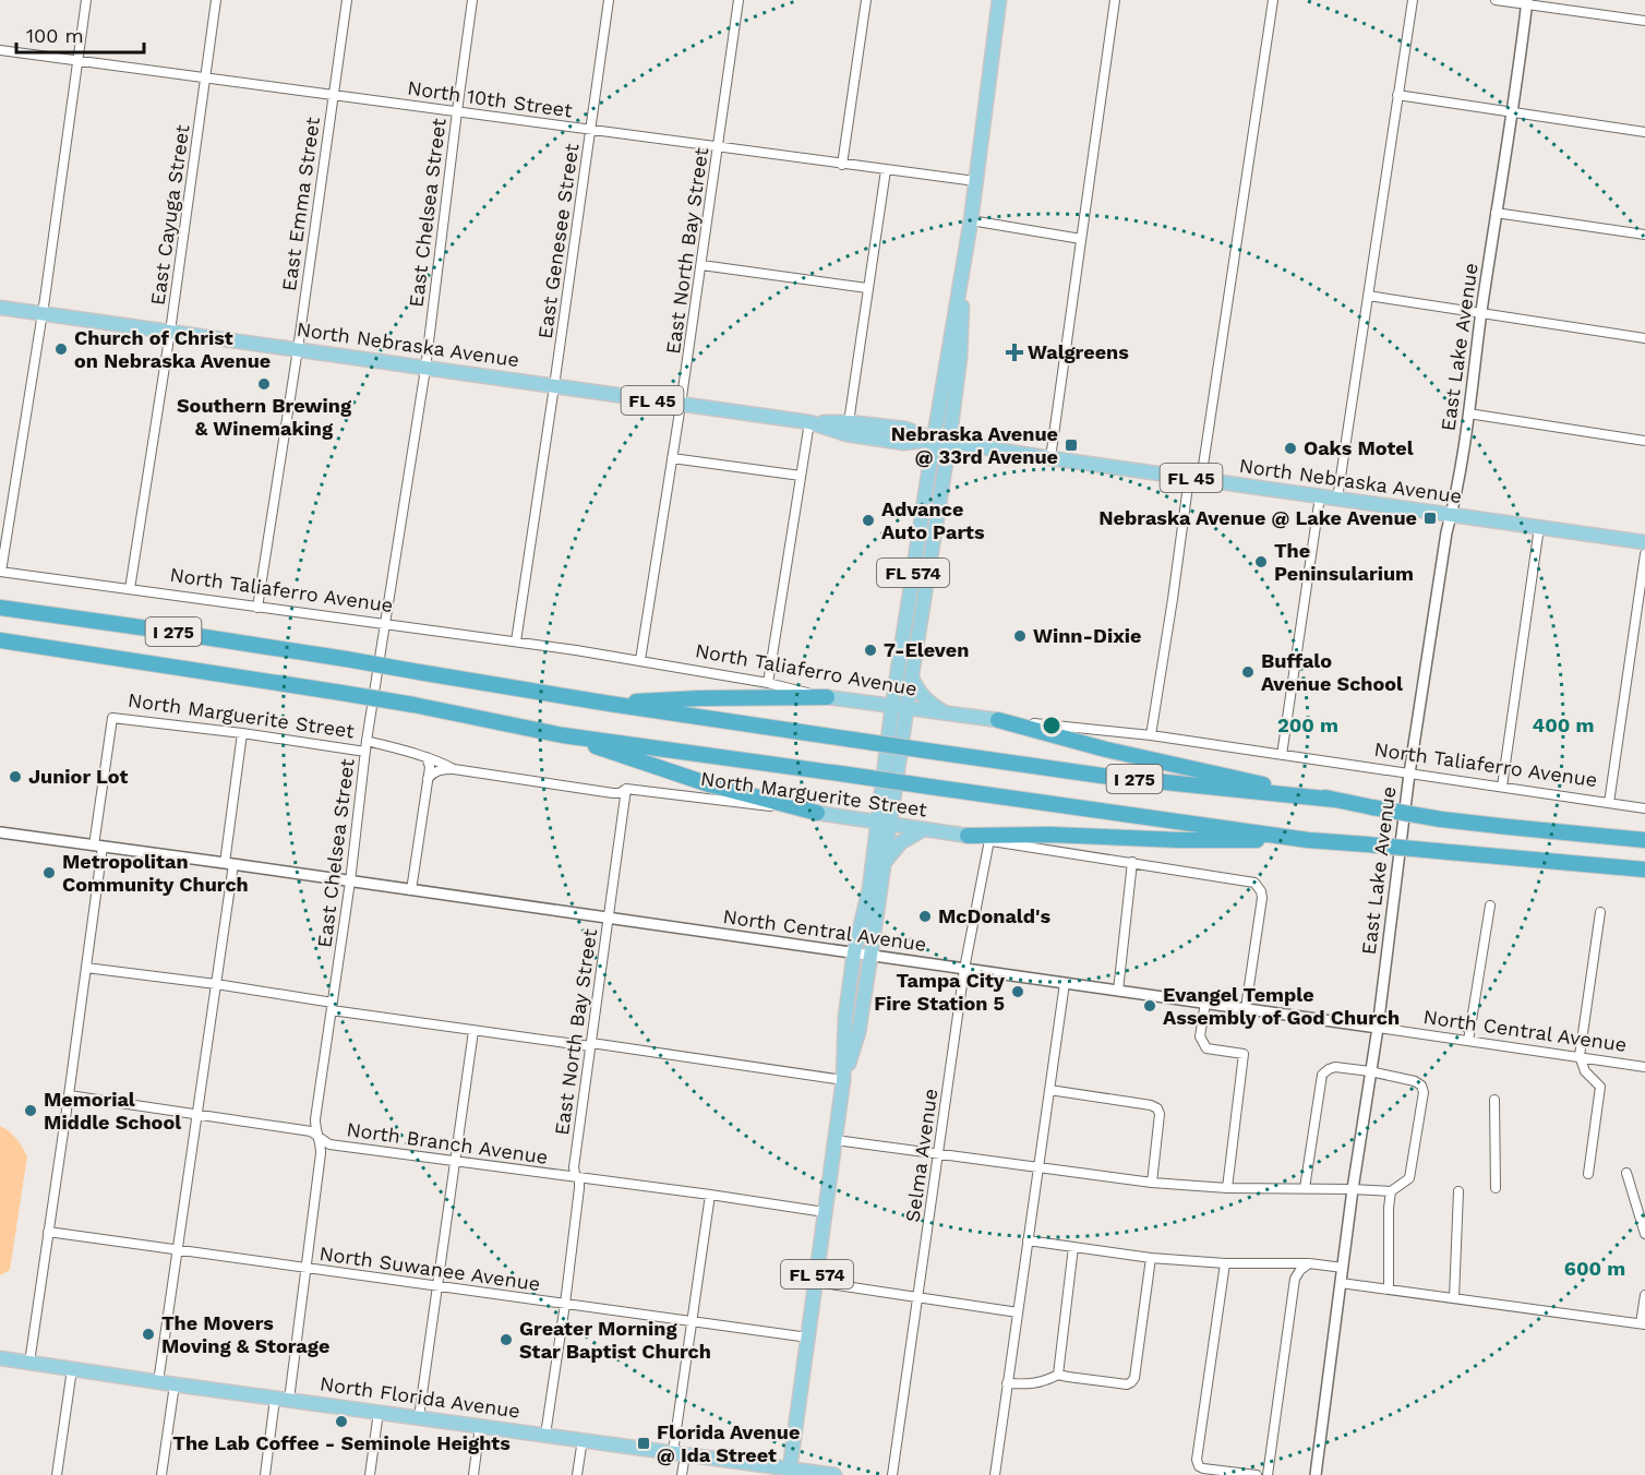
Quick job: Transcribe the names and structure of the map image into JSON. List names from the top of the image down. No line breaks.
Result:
{"streets":{"highway":["I 275"],"main road":["North Nebraska Avenue","FL 45","FL 574","North Taliaferro Avenue","North Marguerite Street","North Florida Avenue"],"street":["North 10th Street","East Emma Street","East Chelsea Street","East Cayuga Street","East Genesee Street","East North Bay Street","East Lake Avenue","North Central Avenue","North Branch Avenue","Selma Avenue","North Suwanee Avenue"]},"crossings":[["North 10th Street","East Emma Street"],["North 10th Street","East Chelsea Street"],["North 10th Street","East Cayuga Street"],["North 10th Street","East Genesee Street"],["North 10th Street","East North Bay Street"],["North 10th Street","FL 574"],["East Emma Street","North Nebraska Avenue"],["East Emma Street","North Taliaferro Avenue"],["East Chelsea Street","North Nebraska Avenue"],["East Chelsea Street","North Taliaferro Avenue"],["East Chelsea Street","North Marguerite Street"],["East Chelsea Street","North Central Avenue"],["East Chelsea Street","North Branch Avenue"],["East Chelsea Street","North Suwanee Avenue"],["East Chelsea Street","North Florida Avenue"],["East Cayuga Street","North Nebraska Avenue"],["East Cayuga Street","North Taliaferro Avenue"],["East Genesee Street","North Nebraska Avenue"],["East Genesee Street","North Taliaferro Avenue"],["East North Bay Street","North Nebraska Avenue"],["East North Bay Street","North Taliaferro Avenue"],["East North Bay Street","North Marguerite Street"],["East North Bay Street","North Central Avenue"],["East North Bay Street","North Branch Avenue"],["East North Bay Street","North Suwanee Avenue"],["East North Bay Street","North Florida Avenue"],["North Nebraska Avenue","East Lake Avenue"],["North Nebraska Avenue","FL 574"],["East Lake Avenue","North Taliaferro Avenue"],["East Lake Avenue","North Central Avenue"],["FL 574","North Taliaferro Avenue"],["FL 574","North Marguerite Street"],["FL 574","North Central Avenue"],["FL 574","North Branch Avenue"],["FL 574","North Suwanee Avenue"],["FL 574","North Florida Avenue"],["North Marguerite Street","North Central Avenue"],["North Marguerite Street","Selma Avenue"],["North Central Avenue","Selma Avenue"]],"places":{"other":["Church of Christ on Nebraska Avenue","Southern Brewing & Winemaking","Oaks Motel","Advance Auto Parts","The Peninsularium","Winn-Dixie","7-Eleven","Buffalo Avenue School","Junior Lot","Metropolitan Community Church","McDonald's","Tampa City Fire Station 5","Evangel Temple Assembly of God Church","Memorial Middle School","The Movers Moving & Storage","Greater Morning Star Baptist Church","The Lab Coffee - Seminole Heights"],"health":["Walgreens"],"transit":["Nebraska Avenue @ 33rd Avenue","Nebraska Avenue @ Lake Avenue","Florida Avenue @ Ida Street"]},"scale_bar":"100 m","rings":["200 m","400 m","600 m"]}
